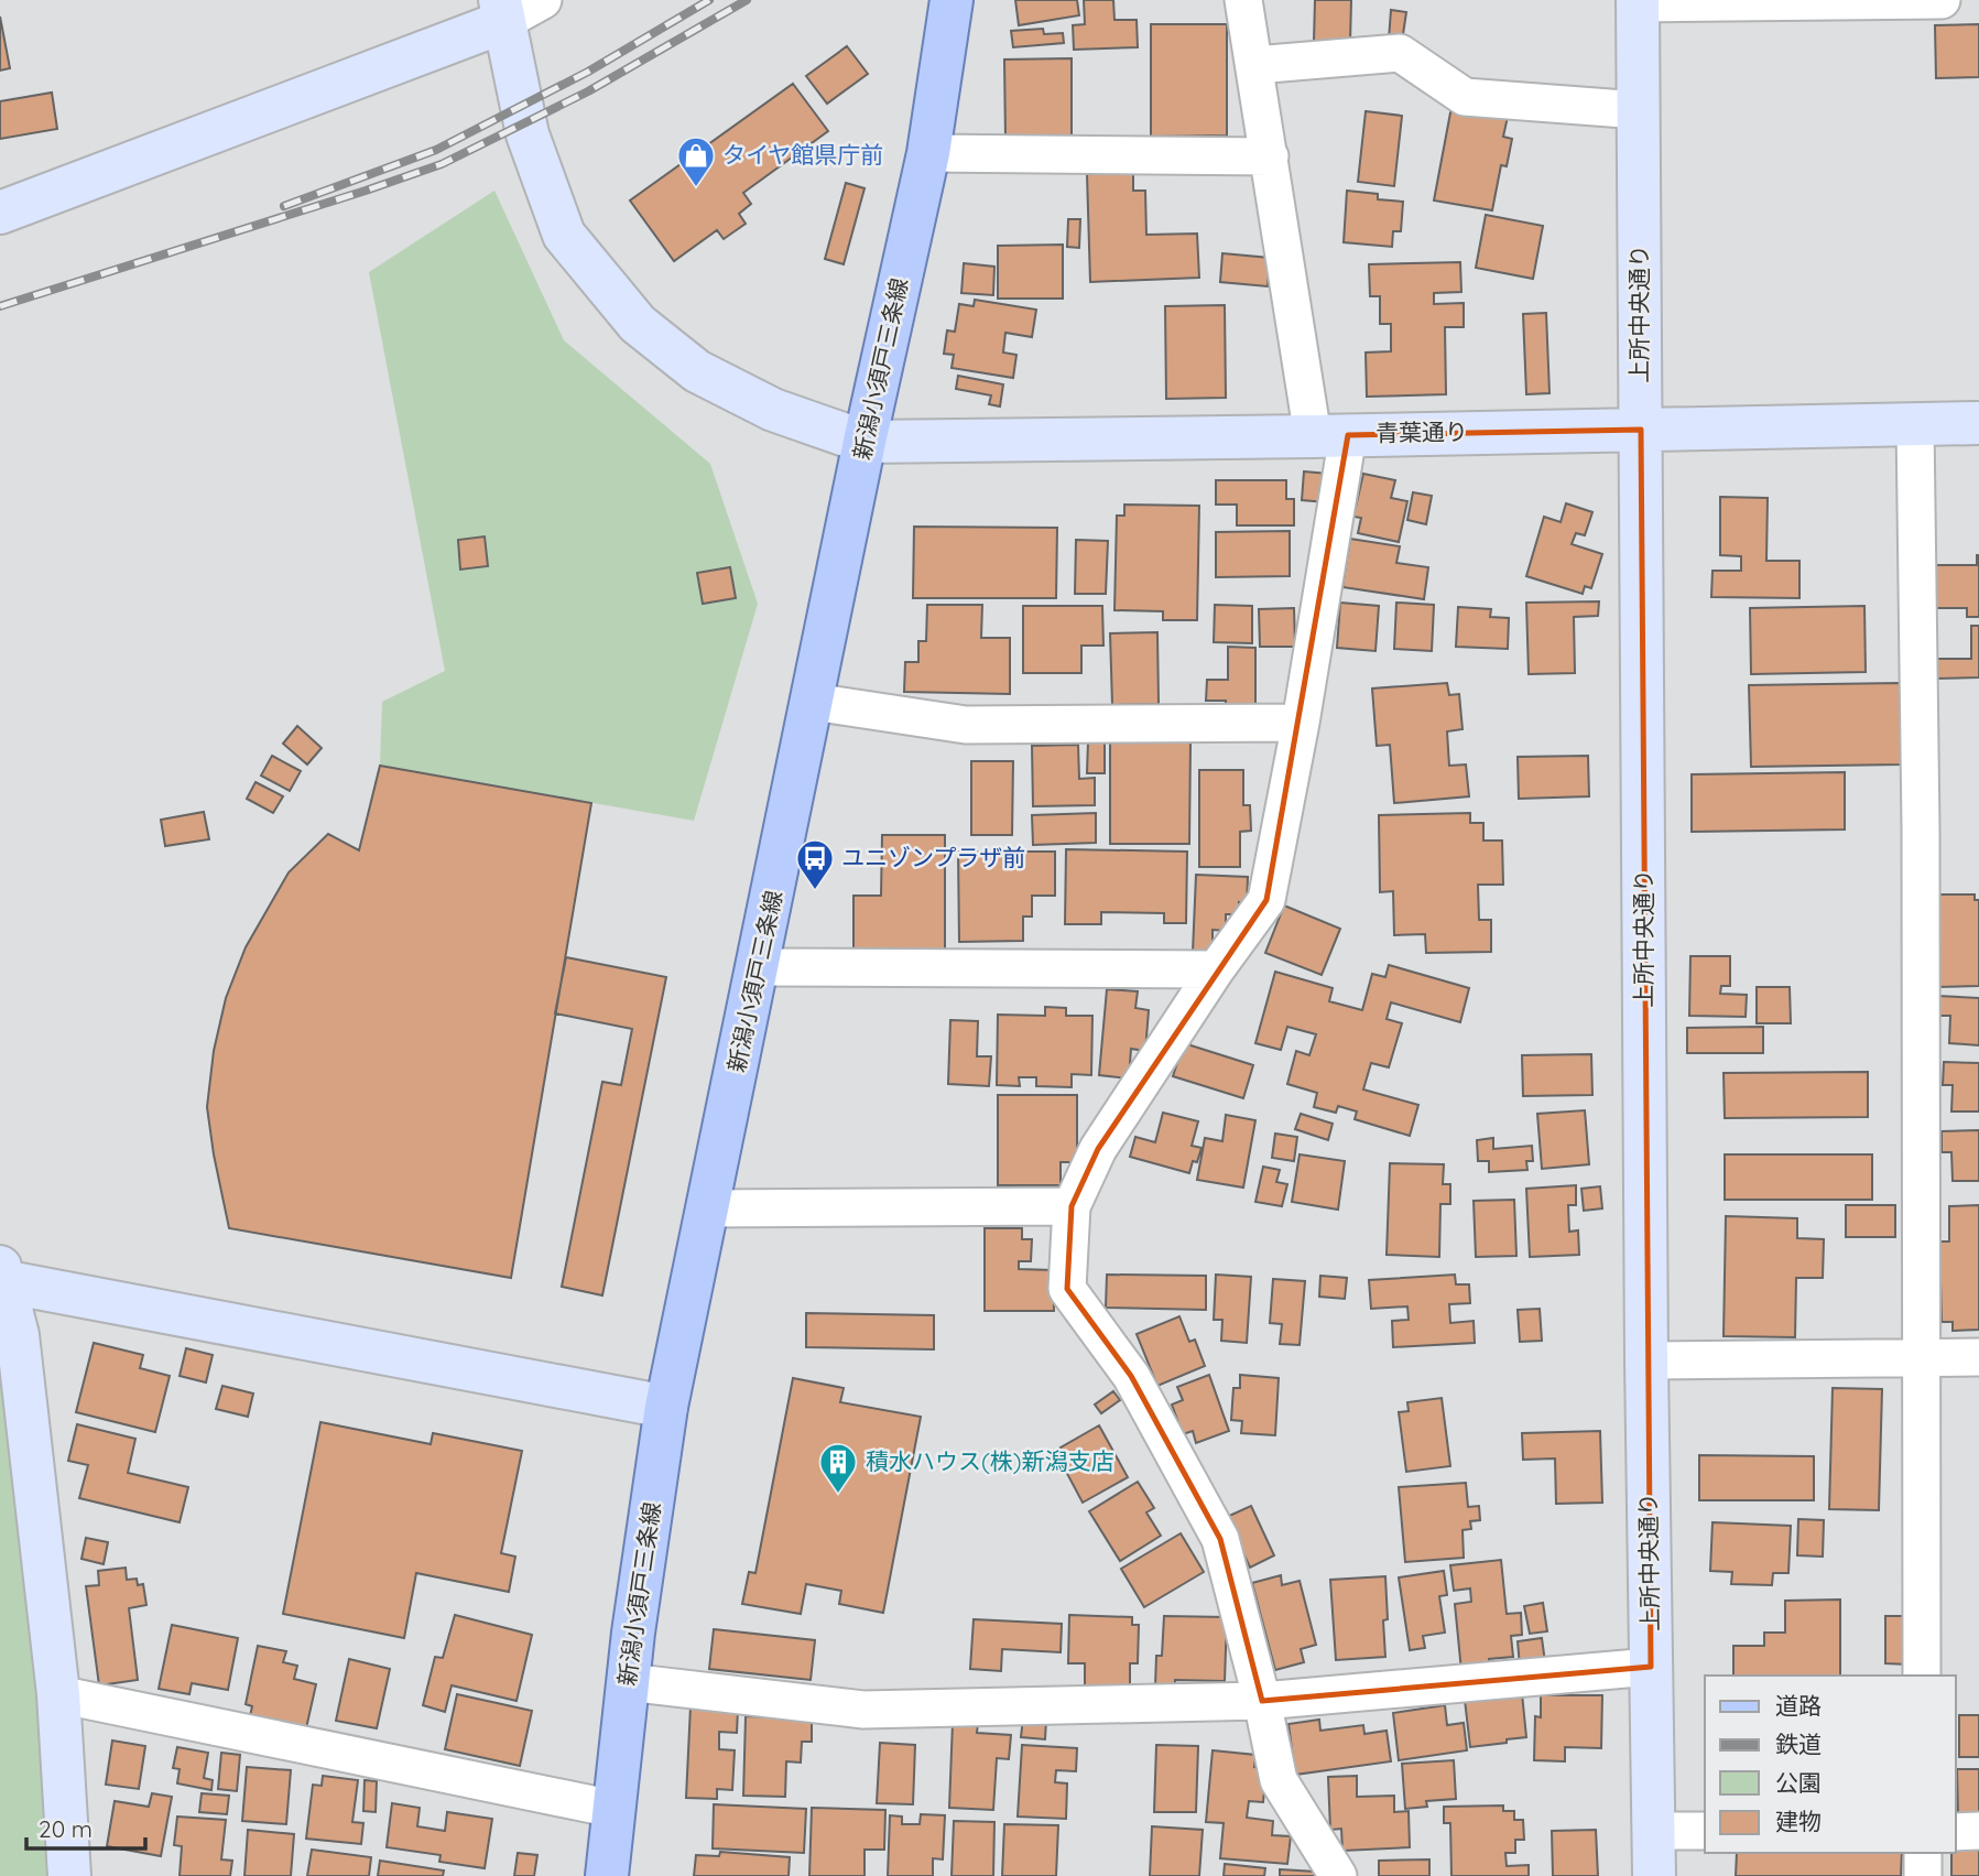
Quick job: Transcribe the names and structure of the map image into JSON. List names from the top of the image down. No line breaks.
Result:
{"streets":{"main road":["新潟小須戸三条線"],"street":["上所中央通り","青葉通り"]},"crossings":[["上所中央通り","青葉通り"],["新潟小須戸三条線","青葉通り"]],"places":{"shop":["タイヤ館県庁前"],"bus stop":["ユニゾンプラザ前"],"building":["積水ハウス(株)新潟支店"]},"legend":["道路","鉄道","公園","建物"],"scale_bar":"20 m"}
